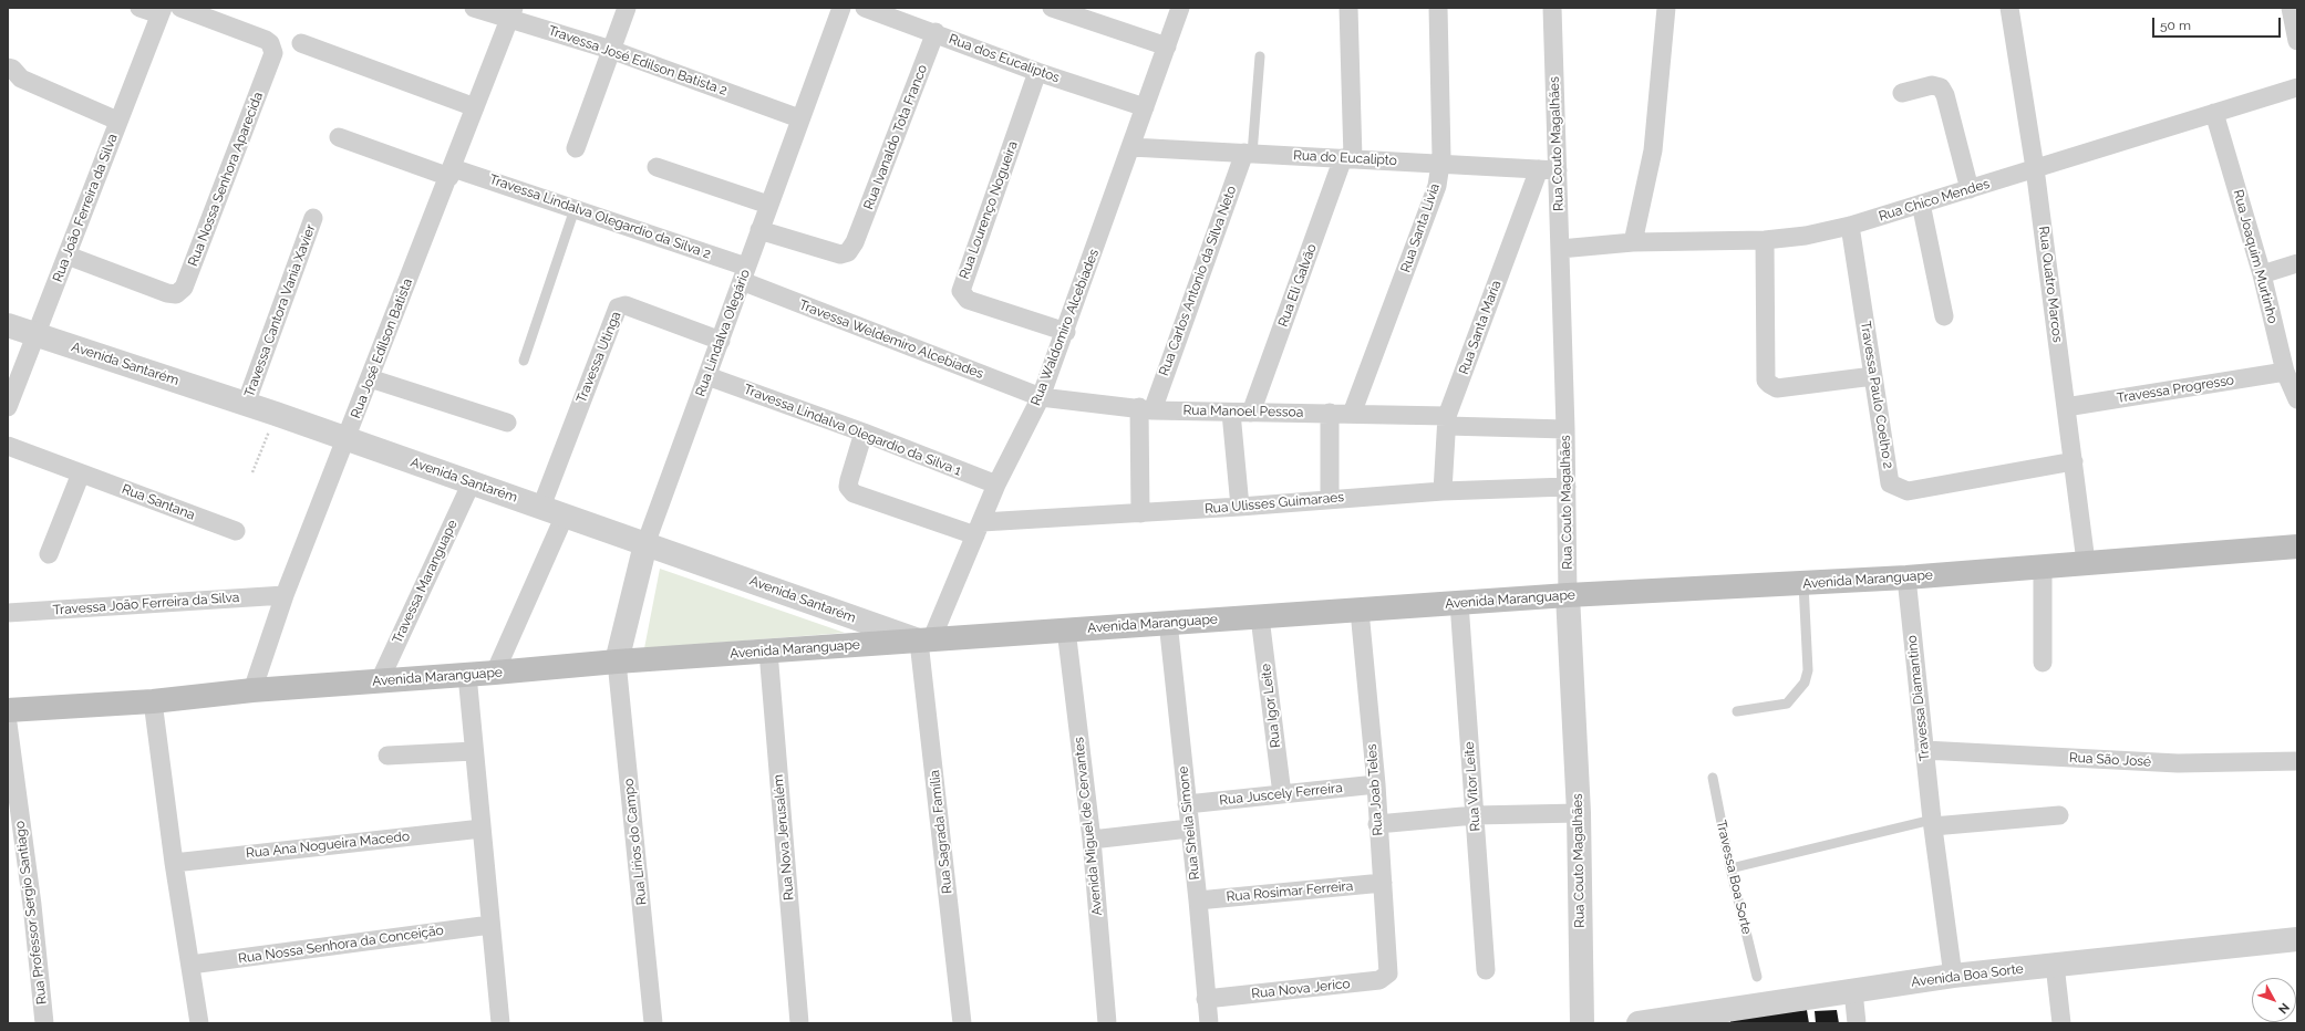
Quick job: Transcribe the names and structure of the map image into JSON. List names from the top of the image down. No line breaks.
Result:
{"streets":{"main road":["Avenida Maranguape"],"street":["Rua dos Eucaliptos","Travessa José Edilson Batista 2","Rua Ivanaldo Tota Franco","Rua Couto Magalhães","Rua do Eucalipto","Rua Nossa Senhora Aparecida","Rua Chico Mendes","Rua João Ferreira da Silva","Rua Lourenço Nogueira","Travessa Lindalva Olegardio da Silva 2","Rua Santa Livia","Rua Joaquim Murtinho","Rua Carlos Antonio da Silva Neto","Rua Quatro Marcos","Rua Eli Galvão","Travessa Cantora Vania Xavier","Rua Waldomiro Alcebíades","Rua Santa Maria","Rua Lindalva Olegário","Travessa Weldemiro Alcebiades","Rua José Edilson Batista","Travessa Utinga","Avenida Santarém","Travessa Progresso","Travessa Paulo Coelho 2","Rua Manoel Pessoa","Travessa Lindalva Olegardio da Silva 1","Rua Santana","Rua Ulisses Guimaraes","Travessa Maranguape","Travessa João Ferreira da Silva","Travessa Diamantino","Rua Igor Leite","Rua São José","Rua Vitor Leite","Rua Joab Teles","Rua Juscely Ferreira","Rua Sheila Simone","Avenida Miguel de Cervantes","Rua Sagrada Família","Rua Nova Jerusalém","Rua Lírios do Campo","Rua Ana Nogueira Macedo","Rua Rosimar Ferreira","Rua Professor Sergio Santiago","Rua Nossa Senhora da Conceição","Avenida Boa Sorte","Rua Nova Jerico"],"lane":["Travessa Boa Sorte"]},"crossings":[["Rua dos Eucaliptos","Rua Ivanaldo Tota Franco"],["Rua dos Eucaliptos","Rua Lourenço Nogueira"],["Rua dos Eucaliptos","Rua Waldomiro Alcebíades"],["Travessa José Edilson Batista 2","Rua Lindalva Olegário"],["Travessa José Edilson Batista 2","Rua José Edilson Batista"],["Rua Ivanaldo Tota Franco","Rua Lindalva Olegário"],["Rua Couto Magalhães","Rua do Eucalipto"],["Rua Couto Magalhães","Rua Chico Mendes"],["Rua Couto Magalhães","Rua Manoel Pessoa"],["Rua Couto Magalhães","Rua Ulisses Guimaraes"],["Rua Couto Magalhães","Avenida Maranguape"],["Rua do Eucalipto","Rua Santa Livia"],["Rua do Eucalipto","Rua Carlos Antonio da Silva Neto"],["Rua do Eucalipto","Rua Eli Galvão"],["Rua do Eucalipto","Rua Waldomiro Alcebíades"],["Rua do Eucalipto","Rua Santa Maria"],["Rua Nossa Senhora Aparecida","Rua João Ferreira da Silva"],["Rua Chico Mendes","Rua Joaquim Murtinho"],["Rua Chico Mendes","Rua Quatro Marcos"],["Rua Chico Mendes","Travessa Paulo Coelho 2"],["Rua João Ferreira da Silva","Avenida Santarém"],["Rua Lourenço Nogueira","Rua Waldomiro Alcebíades"],["Travessa Lindalva Olegardio da Silva 2","Rua Lindalva Olegário"],["Travessa Lindalva Olegardio da Silva 2","Travessa Weldemiro Alcebiades"],["Travessa Lindalva Olegardio da Silva 2","Rua José Edilson Batista"],["Rua Santa Livia","Rua Manoel Pessoa"],["Rua Joaquim Murtinho","Travessa Progresso"],["Rua Carlos Antonio da Silva Neto","Rua Manoel Pessoa"],["Rua Quatro Marcos","Travessa Progresso"],["Rua Quatro Marcos","Travessa Paulo Coelho 2"],["Rua Quatro Marcos","Avenida Maranguape"],["Rua Eli Galvão","Rua Manoel Pessoa"],["Travessa Cantora Vania Xavier","Avenida Santarém"],["Rua Waldomiro Alcebíades","Travessa Weldemiro Alcebiades"],["Rua Waldomiro Alcebíades","Avenida Santarém"],["Rua Waldomiro Alcebíades","Rua Manoel Pessoa"],["Rua Waldomiro Alcebíades","Travessa Lindalva Olegardio da Silva 1"],["Rua Waldomiro Alcebíades","Rua Ulisses Guimaraes"],["Rua Waldomiro Alcebíades","Avenida Maranguape"],["Rua Waldomiro Alcebíades","Rua Sagrada Família"],["Rua Santa Maria","Rua Manoel Pessoa"],["Rua Santa Maria","Rua Ulisses Guimaraes"],["Rua Lindalva Olegário","Travessa Weldemiro Alcebiades"],["Rua Lindalva Olegário","Travessa Utinga"],["Rua Lindalva Olegário","Avenida Santarém"],["Rua Lindalva Olegário","Travessa Lindalva Olegardio da Silva 1"],["Rua Lindalva Olegário","Avenida Maranguape"],["Rua Lindalva Olegário","Rua Lírios do Campo"],["Travessa Weldemiro Alcebiades","Rua Manoel Pessoa"],["Rua José Edilson Batista","Avenida Santarém"],["Rua José Edilson Batista","Avenida Maranguape"],["Rua José Edilson Batista","Travessa João Ferreira da Silva"],["Travessa Utinga","Avenida Santarém"],["Avenida Santarém","Avenida Maranguape"],["Avenida Santarém","Travessa Maranguape"],["Avenida Santarém","Rua Sagrada Família"],["Avenida Maranguape","Travessa Maranguape"],["Avenida Maranguape","Travessa Diamantino"],["Avenida Maranguape","Rua Igor Leite"],["Avenida Maranguape","Rua Vitor Leite"],["Avenida Maranguape","Rua Joab Teles"],["Avenida Maranguape","Rua Sheila Simone"],["Avenida Maranguape","Avenida Miguel de Cervantes"],["Avenida Maranguape","Rua Sagrada Família"],["Avenida Maranguape","Rua Nova Jerusalém"],["Avenida Maranguape","Rua Lírios do Campo"],["Travessa Diamantino","Rua São José"],["Travessa Diamantino","Avenida Boa Sorte"],["Rua Igor Leite","Rua Juscely Ferreira"],["Rua Joab Teles","Rua Juscely Ferreira"],["Rua Joab Teles","Rua Rosimar Ferreira"],["Rua Joab Teles","Rua Nova Jerico"],["Rua Juscely Ferreira","Rua Sheila Simone"],["Rua Sheila Simone","Rua Rosimar Ferreira"],["Rua Sheila Simone","Rua Nova Jerico"]],"scale_bar":"50 m","north":"bottom right"}
